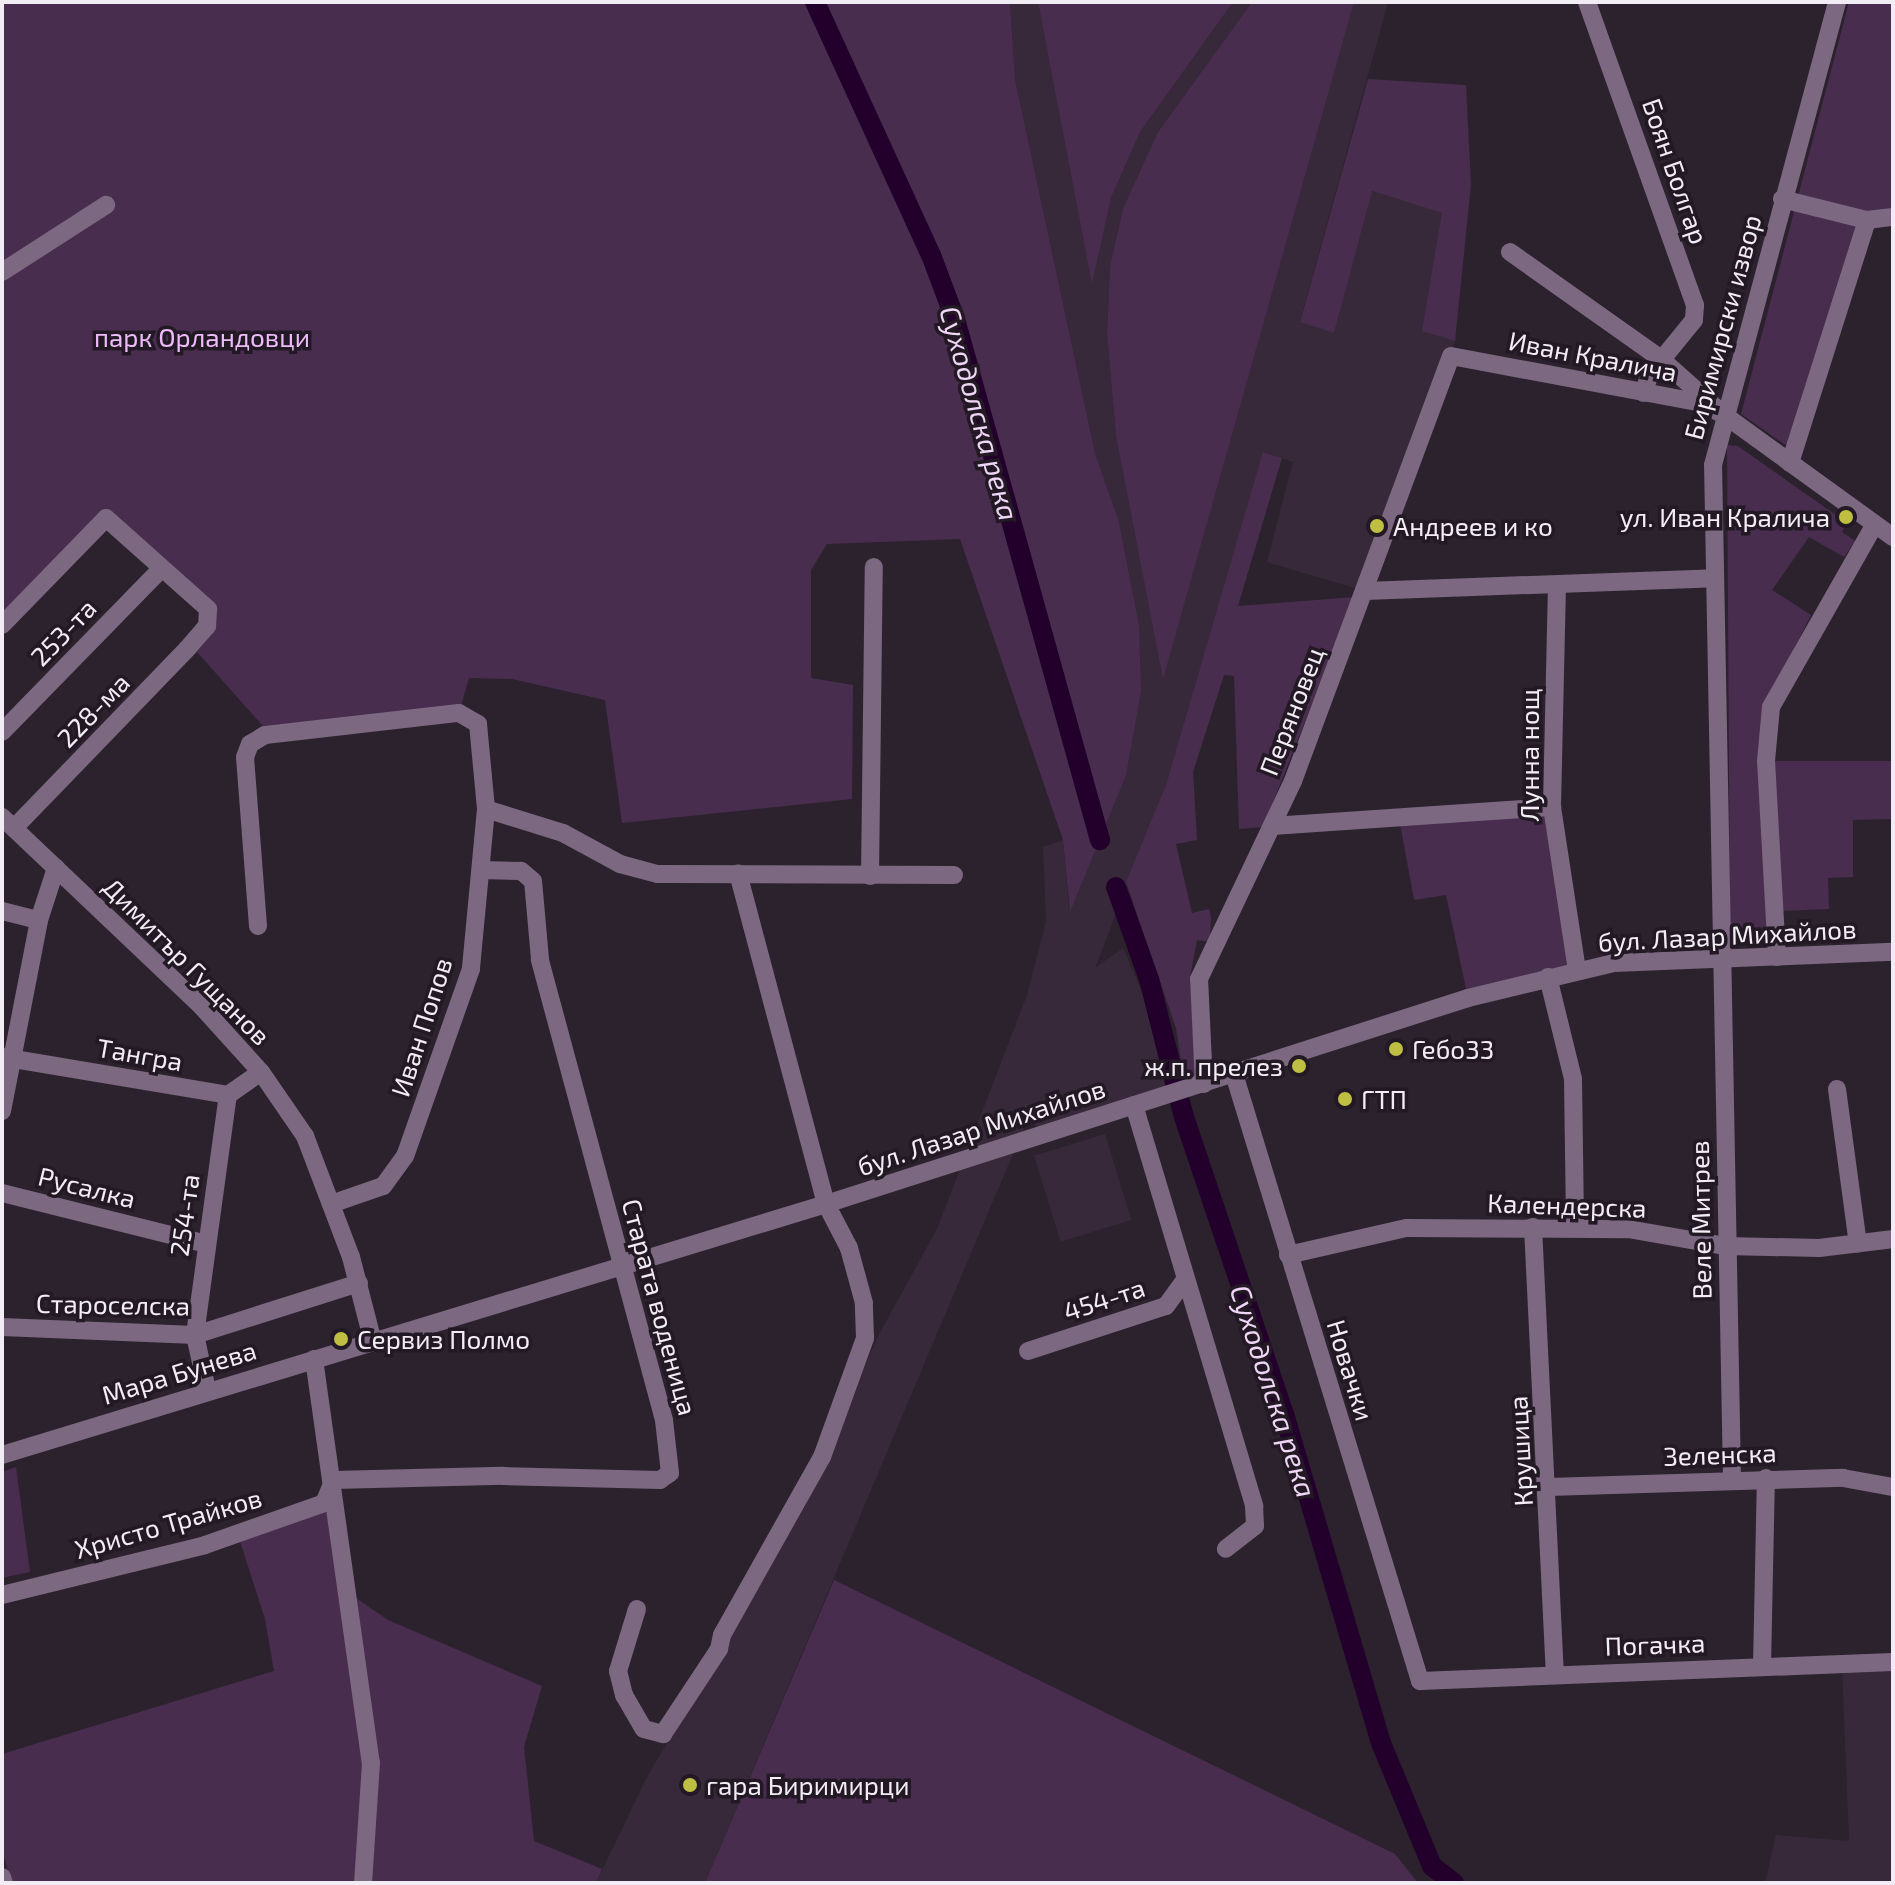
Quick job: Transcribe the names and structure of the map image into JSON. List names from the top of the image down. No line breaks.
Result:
{"streets":{"street":["Боян Болгар","Биримирски извор","Иван Кралича","253-та","228-ма","Перяновец","Лунна нощ","бул. Лазар Михайлов","Димитър Гущанов","Иван Попов","Тангра","Русалка","Календерска","254-та","Веле Митрев","454-та","Староселска","Старата воденица","Новачки","Мара Бунева","Крушица","Зеленска","Христо Трайков","Погачка"]},"crossings":[["Боян Болгар","Иван Кралича"],["Биримирски извор","Иван Кралича"],["Биримирски извор","бул. Лазар Михайлов"],["Биримирски извор","Веле Митрев"],["Иван Кралича","Перяновец"],["253-та","228-ма"],["228-ма","Димитър Гущанов"],["Перяновец","бул. Лазар Михайлов"],["Лунна нощ","бул. Лазар Михайлов"],["бул. Лазар Михайлов","Димитър Гущанов"],["бул. Лазар Михайлов","Веле Митрев"],["бул. Лазар Михайлов","Старата воденица"],["бул. Лазар Михайлов","Новачки"],["бул. Лазар Михайлов","Мара Бунева"],["Димитър Гущанов","Иван Попов"],["Димитър Гущанов","Староселска"],["Димитър Гущанов","Мара Бунева"],["Иван Попов","Старата воденица"],["Тангра","254-та"],["Русалка","254-та"],["Календерска","Веле Митрев"],["Календерска","Новачки"],["Календерска","Крушица"],["254-та","Староселска"],["254-та","Мара Бунева"],["Веле Митрев","Зеленска"],["Старата воденица","Христо Трайков"],["Новачки","Погачка"],["Крушица","Зеленска"],["Крушица","Погачка"]],"water":["Суходолска река"],"parks":["парк Орландовци"],"places":["ул. Иван Кралича","Андреев и ко","Гебо33","ж.п. прелез","ГТП","Сервиз Полмо","гара Биримирци"]}
